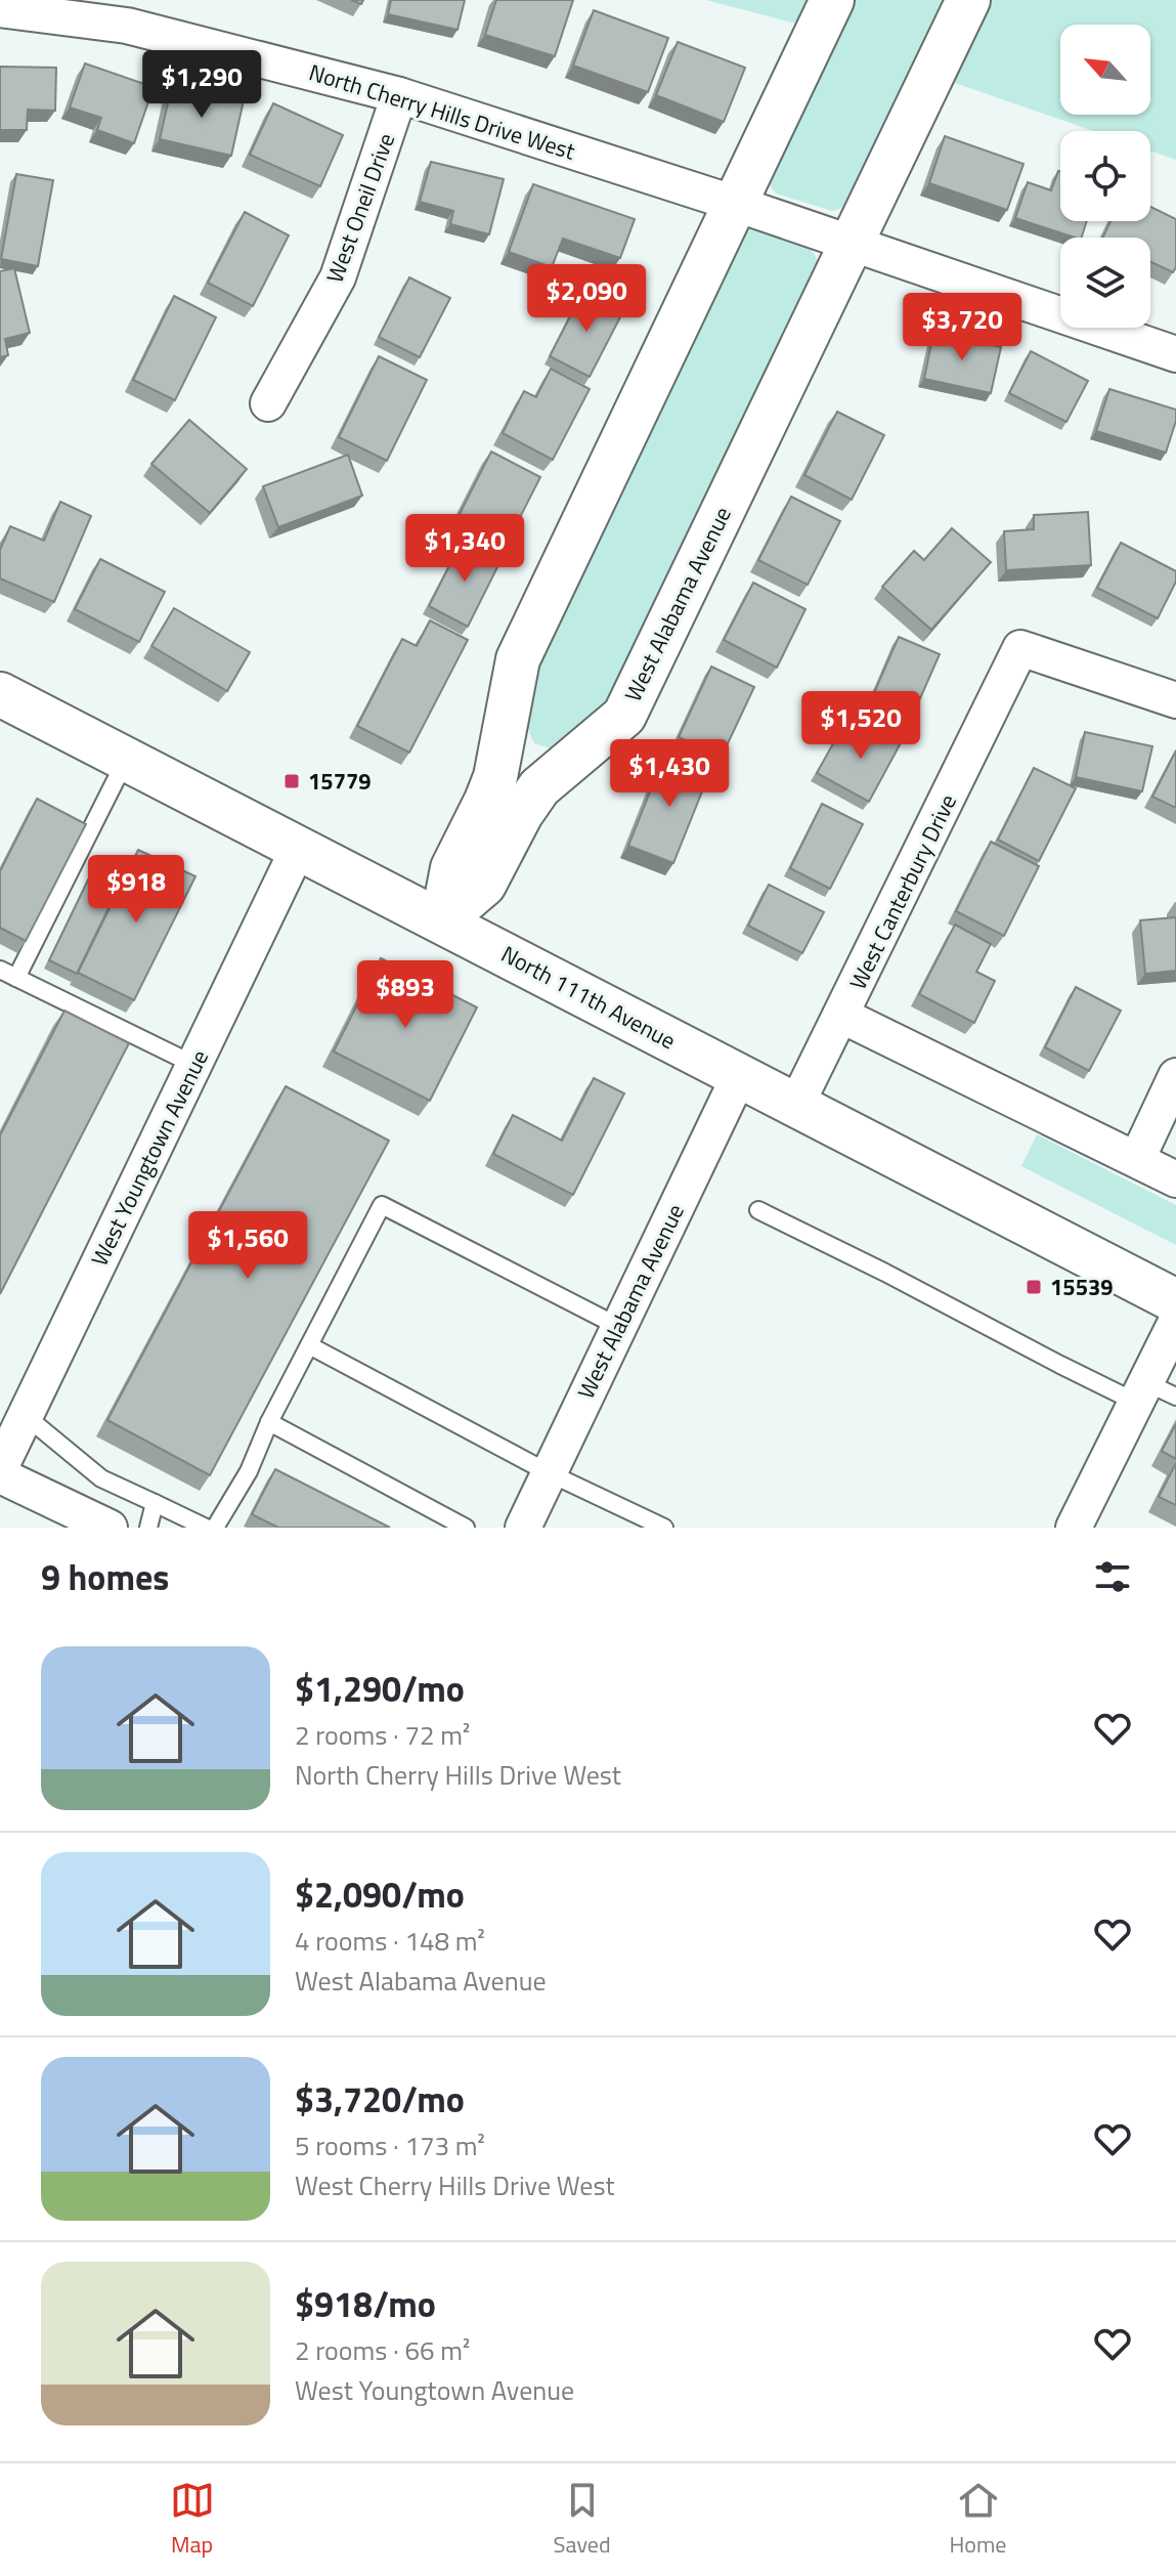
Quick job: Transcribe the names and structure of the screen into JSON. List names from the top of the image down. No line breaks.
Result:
{"streets":{"street":["North Cherry Hills Drive West","West Oneil Drive","West Alabama Avenue","West Canterbury Drive","North 111th Avenue","West Youngtown Avenue"]},"crossings":[["North Cherry Hills Drive West","West Oneil Drive"],["North Cherry Hills Drive West","West Alabama Avenue"],["West Alabama Avenue","North 111th Avenue"],["West Canterbury Drive","North 111th Avenue"],["North 111th Avenue","West Youngtown Avenue"]],"places":{"transit":["15779","15539"]},"north":"top left","page":{"price":["$1,290","$2,090","$3,720","$1,340","$1,520","$1,430","$918","$893","$1,560"],"heading":"9 homes","list":[{"name":"$1,290/mo","note":"2 rooms · 72 m² · North Cherry Hills Drive West"},{"name":"$2,090/mo","note":"4 rooms · 148 m² · West Alabama Avenue"},{"name":"$3,720/mo","note":"5 rooms · 173 m² · West Cherry Hills Drive West"},{"name":"$918/mo","note":"2 rooms · 66 m² · West Youngtown Avenue"}],"tabs":["Map","Saved","Home"]}}
